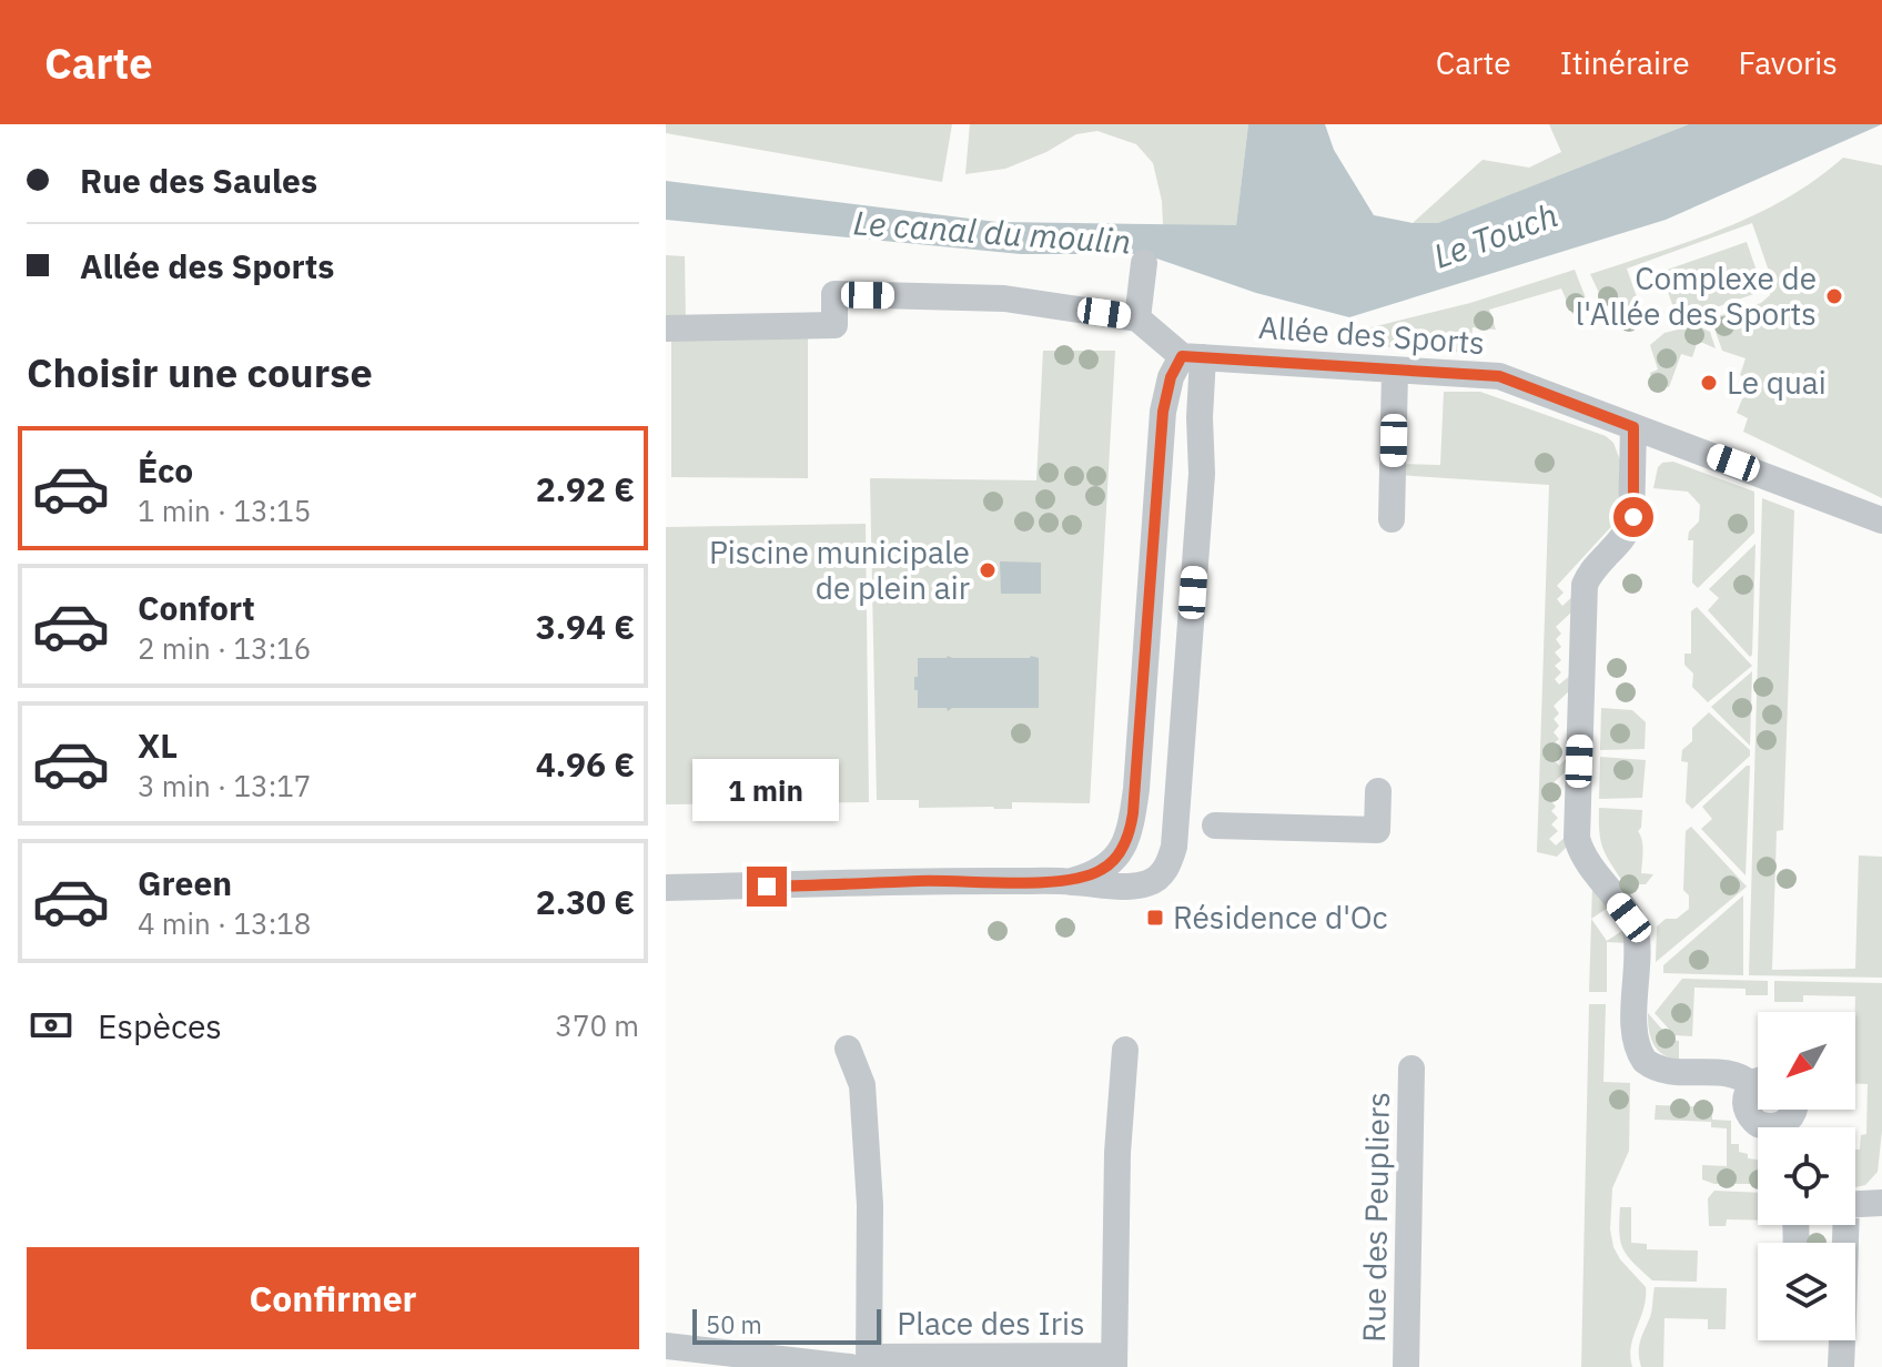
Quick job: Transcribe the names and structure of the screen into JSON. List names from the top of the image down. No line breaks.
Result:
{"streets":{"street":["Allée des Sports","Rue des Peupliers","Place des Iris"]},"water":["Le canal du moulin","Le Touch"],"places":{"other":["Complexe de l'Allée des Sports","Le quai","Piscine municipale de plein air"],"transit":["Résidence d'Oc"]},"scale_bar":"50 m","north":"bottom left","page":{"header":"Carte","nav":["Carte","Itinéraire","Favoris"],"banner":["Rue des Saules","Allée des Sports"],"heading":"Choisir une course","list":[{"name":"Éco","note":"1 min · 13:15","value":"2.92 €"},{"name":"Confort","note":"2 min · 13:16","value":"3.94 €"},{"name":"XL","note":"3 min · 13:17","value":"4.96 €"},{"name":"Green","note":"4 min · 13:18","value":"2.30 €"}],"bubble":"1 min","pay":["Espèces","370 m"],"buttons":"Confirmer","scale":"50 m"}}
